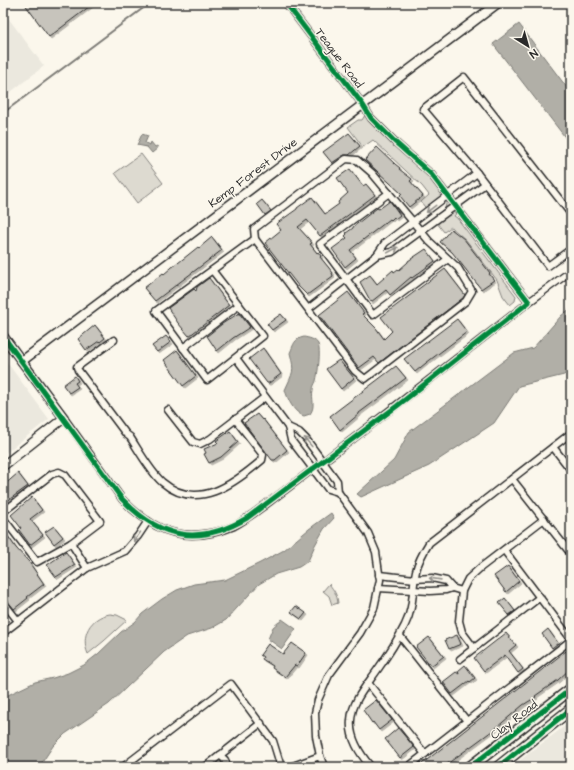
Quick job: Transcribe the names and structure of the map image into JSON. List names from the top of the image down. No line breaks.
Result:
{"streets":{"main road":["Clay Road"],"street":["Teague Road","Kemp Forest Drive"]},"crossings":[["Teague Road","Kemp Forest Drive"]],"north":"bottom right"}
